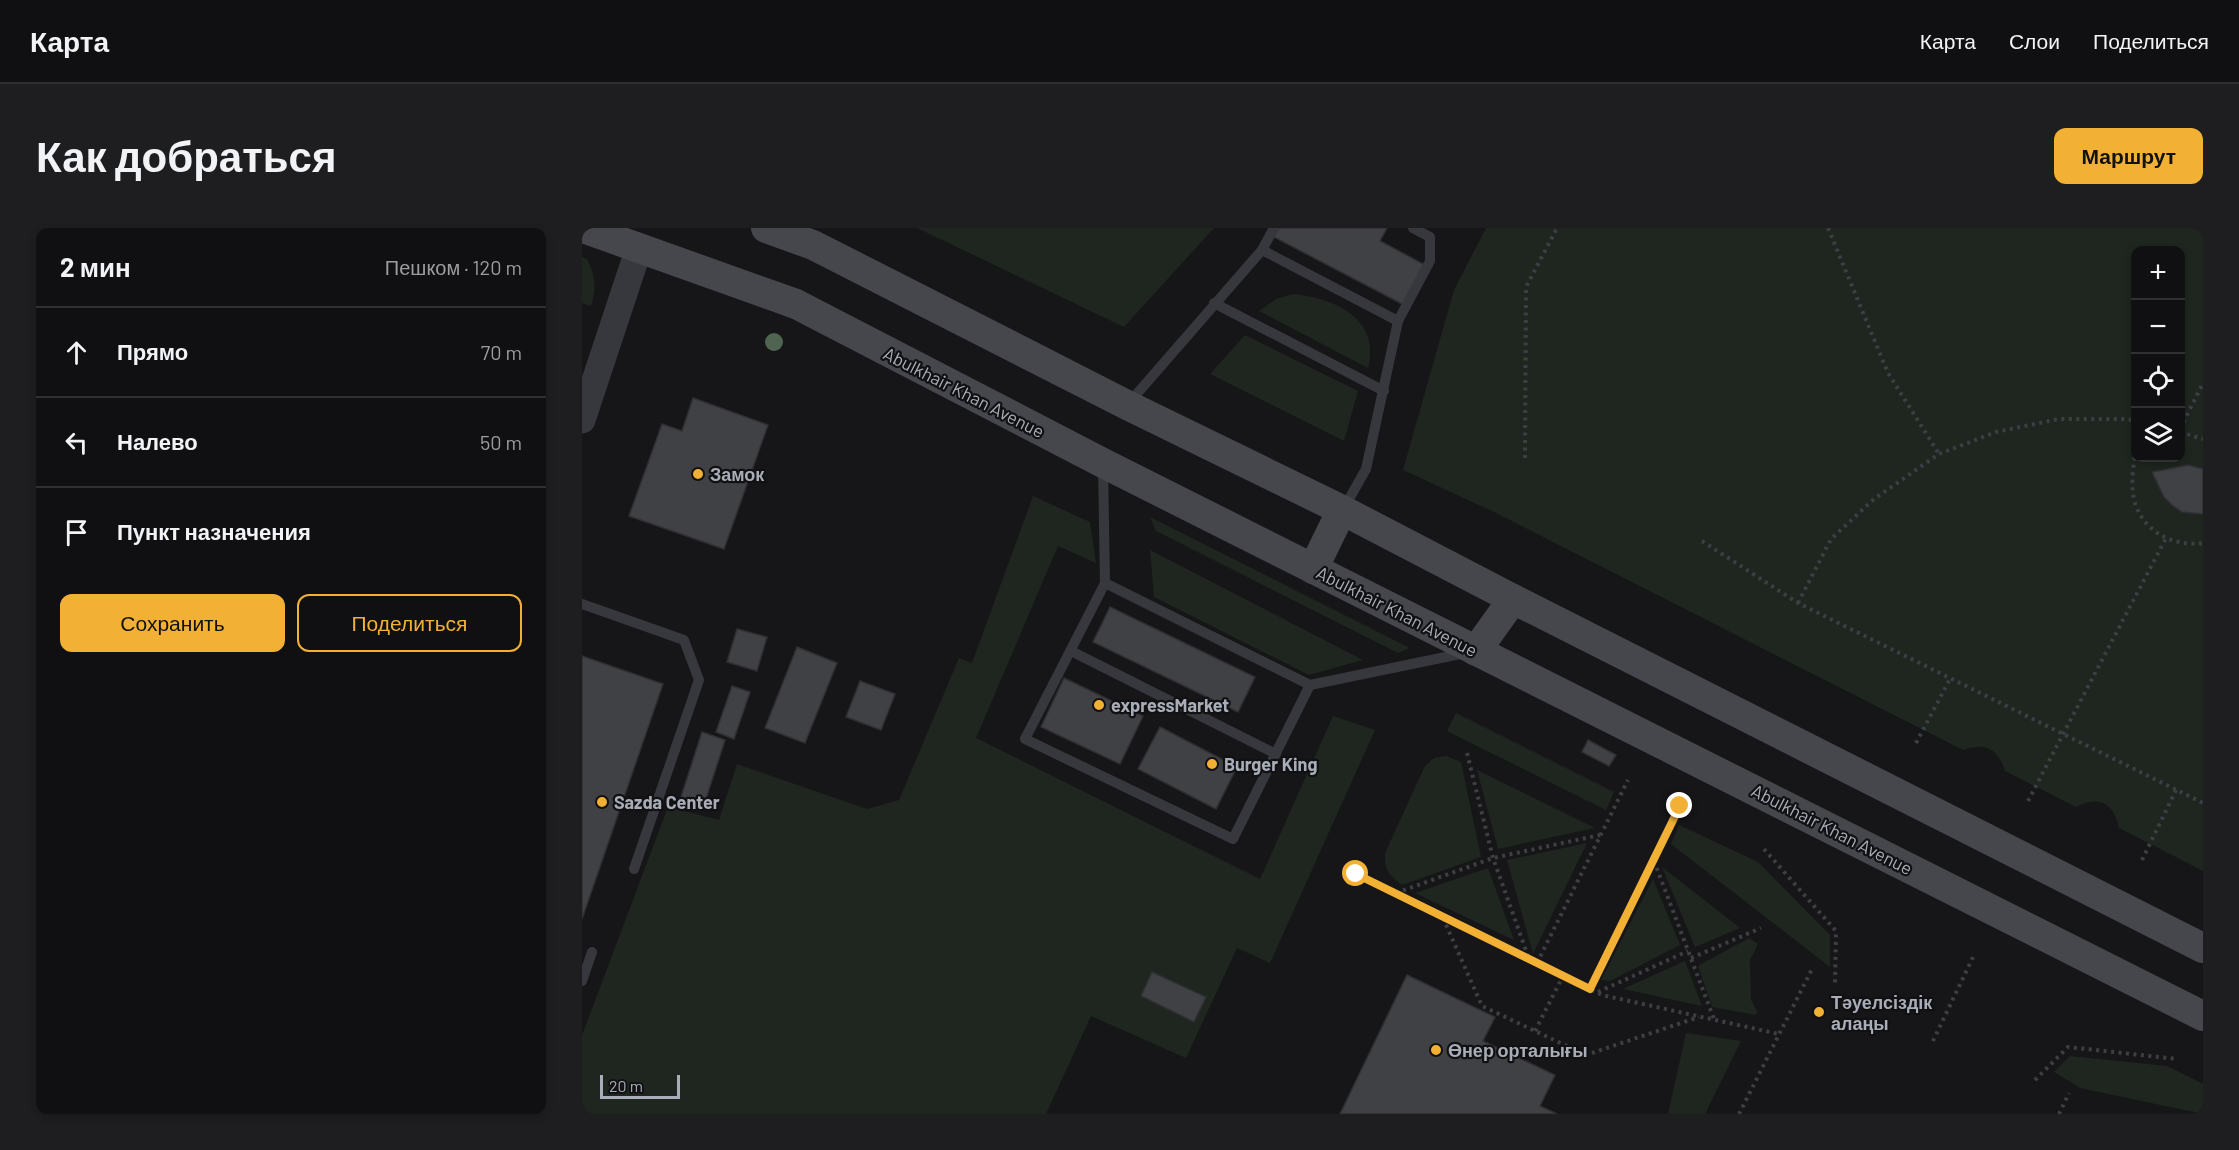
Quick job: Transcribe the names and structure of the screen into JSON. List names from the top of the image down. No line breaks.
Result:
{"streets":{"main road":["Abulkhair Khan Avenue"]},"places":["Замок","expressMarket","Burger King","Sazda Center","Тәуелсіздік алаңы","Өнер орталығы"],"scale_bar":"20 m","page":{"header":"Карта","nav":["Карта","Слои","Поделиться"],"buttons":["Маршрут",["Сохранить","Поделиться"]],"title":"Как добраться","heading":["2 мин","Пешком · 120 m"],"map_buttons":["+","−"],"list":[["Прямо","70 m"],["Налево","50 m"],"Пункт назначения"],"scale":"20 m"}}
